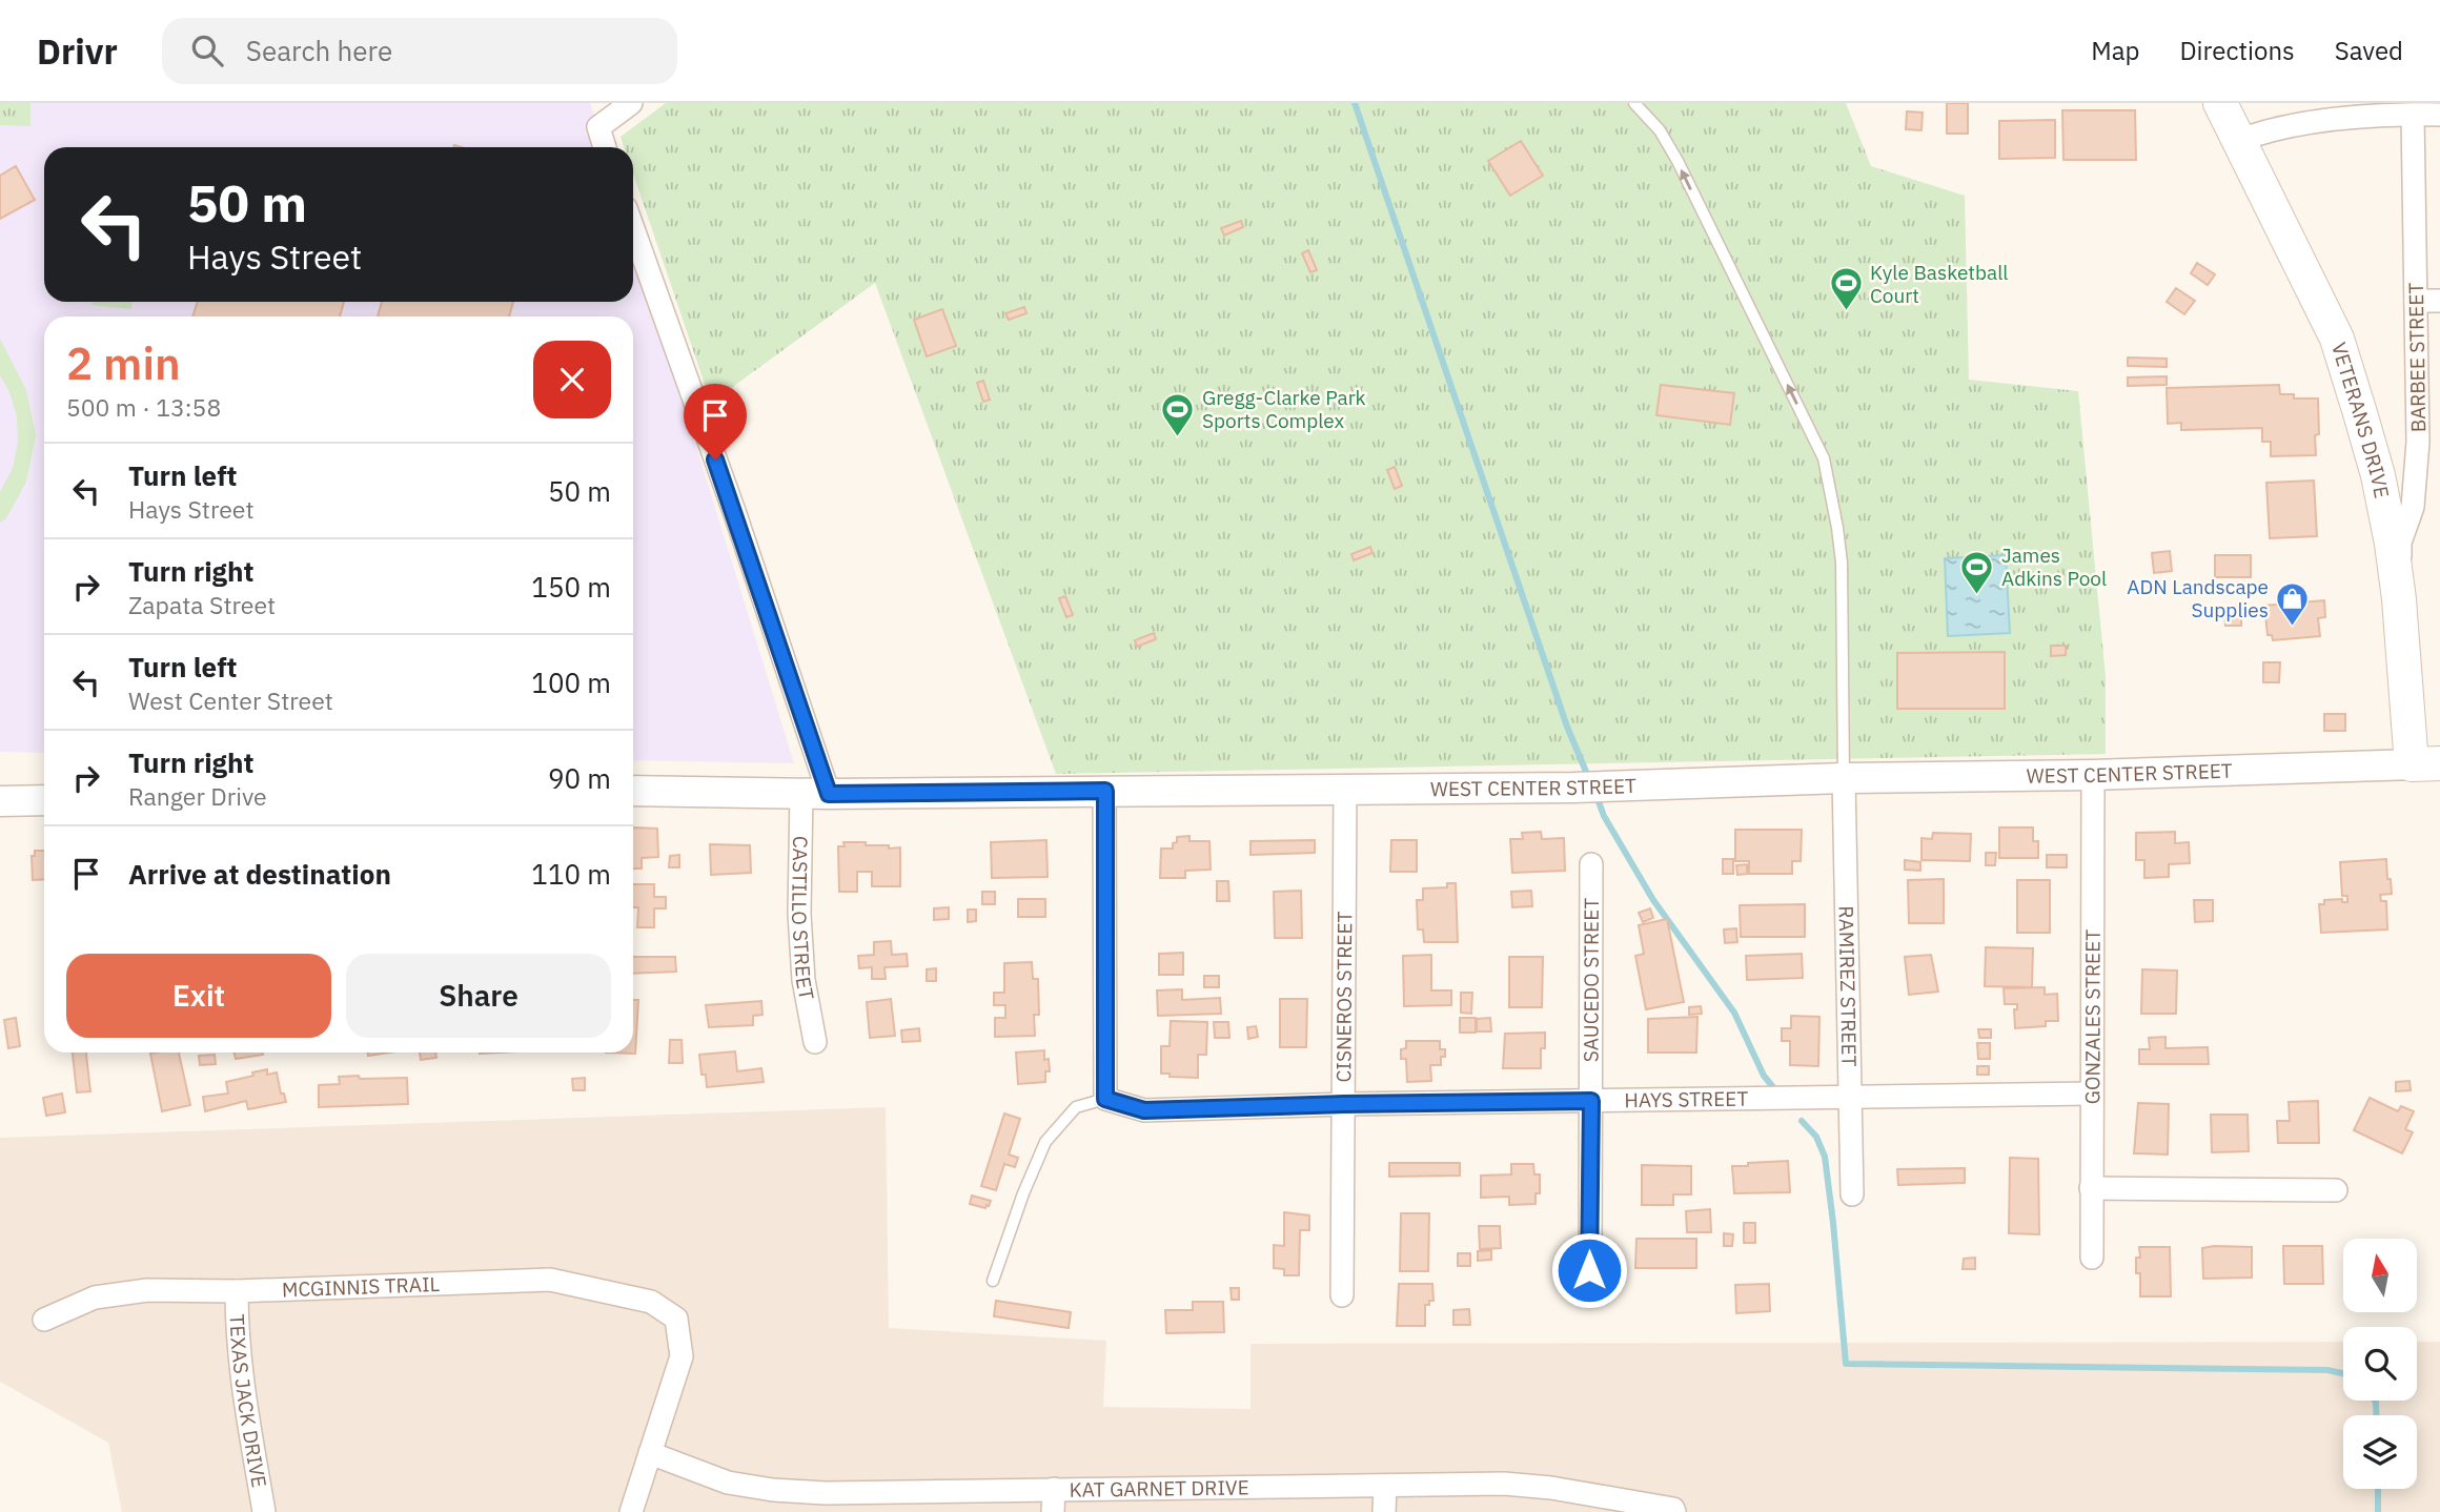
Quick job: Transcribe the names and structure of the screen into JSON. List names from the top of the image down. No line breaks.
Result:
{"streets":{"main road":["VETERANS DRIVE"],"street":["BARBEE STREET","WEST CENTER STREET","CASTILLO STREET","SAUCEDO STREET","RAMIREZ STREET","CISNEROS STREET","GONZALES STREET","HAYS STREET","MCGINNIS TRAIL","TEXAS JACK DRIVE","KAT GARNET DRIVE"]},"crossings":[["BARBEE STREET","VETERANS DRIVE"],["VETERANS DRIVE","WEST CENTER STREET"],["WEST CENTER STREET","CASTILLO STREET"],["WEST CENTER STREET","RAMIREZ STREET"],["WEST CENTER STREET","CISNEROS STREET"],["WEST CENTER STREET","GONZALES STREET"],["SAUCEDO STREET","HAYS STREET"],["RAMIREZ STREET","HAYS STREET"],["CISNEROS STREET","HAYS STREET"],["GONZALES STREET","HAYS STREET"],["MCGINNIS TRAIL","TEXAS JACK DRIVE"],["MCGINNIS TRAIL","KAT GARNET DRIVE"]],"places":{"sports":["Kyle Basketball Court","Gregg-Clarke Park Sports Complex","James Adkins Pool"],"shop":["ADN Landscape Supplies"]},"north":"top","page":{"header":"Drivr","search":"Search here","nav":["Map","Directions","Saved"],"turn":["50 m","Hays Street"],"heading":["2 min","500 m · 13:58"],"list":[{"name":"Turn left","note":"Hays Street","value":"50 m"},{"name":"Turn right","note":"Zapata Street","value":"150 m"},{"name":"Turn left","note":"West Center Street","value":"100 m"},{"name":"Turn right","note":"Ranger Drive","value":"90 m"},{"name":"Arrive at destination","value":"110 m"}],"buttons":["Exit","Share"]}}
